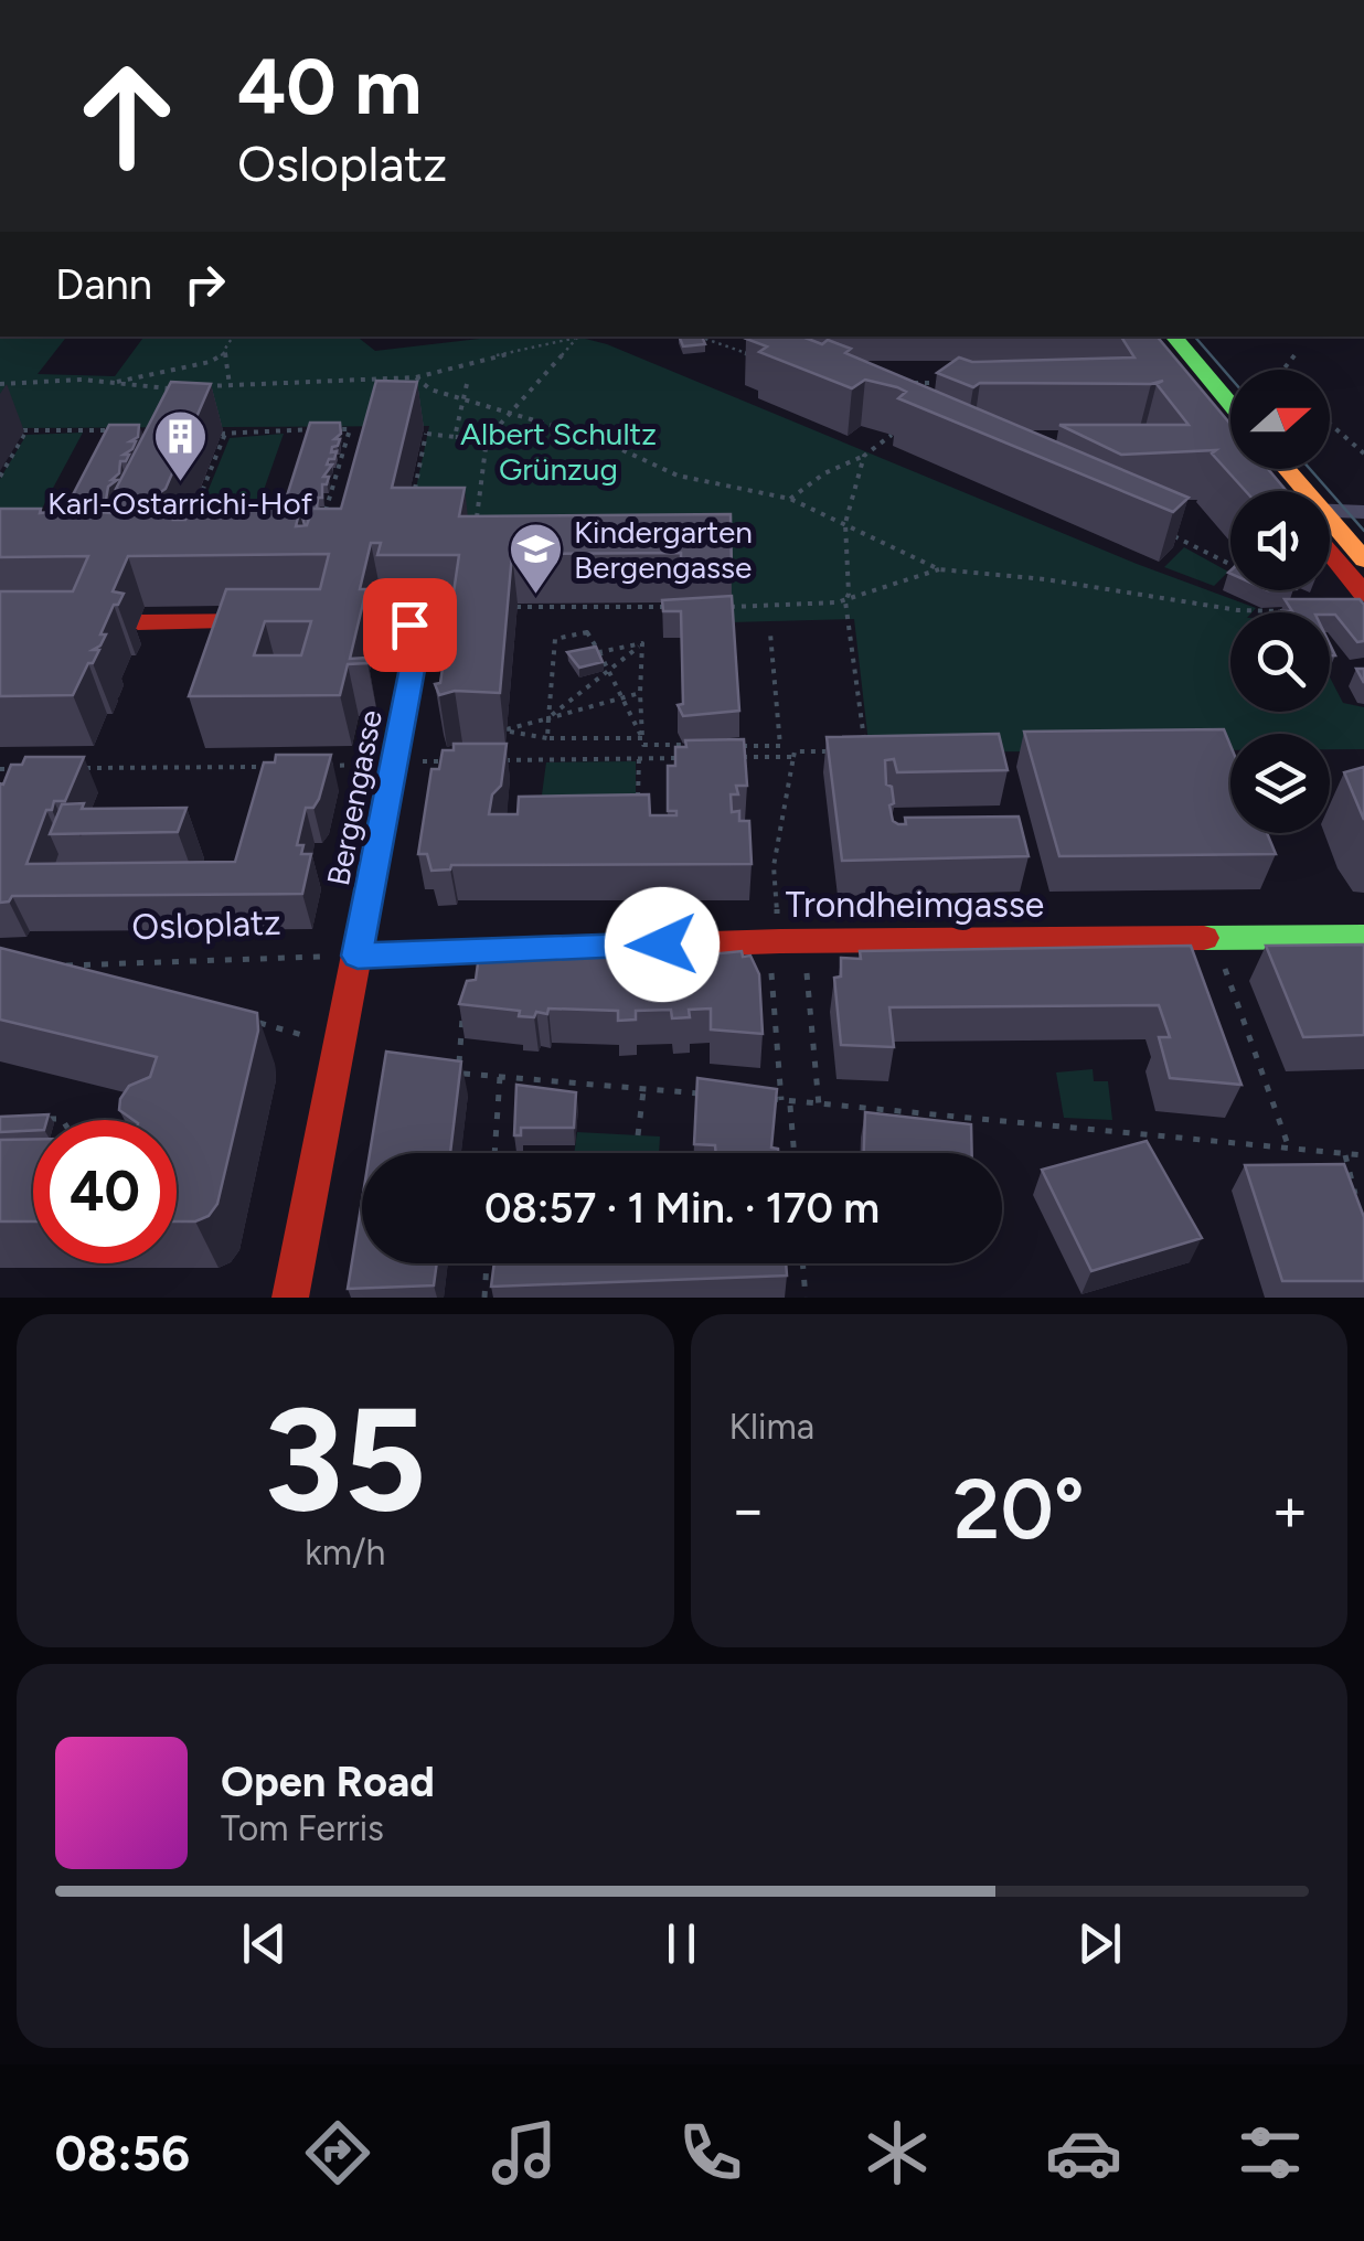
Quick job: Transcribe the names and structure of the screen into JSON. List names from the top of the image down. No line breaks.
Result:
{"streets":{"street":["Bergengasse","Trondheimgasse"],"path":["Osloplatz"]},"crossings":[["Bergengasse","Trondheimgasse"],["Bergengasse","Osloplatz"],["Trondheimgasse","Osloplatz"]],"parks":["Albert Schultz Grünzug"],"places":{"building":["Karl-Ostarrichi-Hof"],"school or university":["Kindergarten Bergengasse"]},"north":"right","page":{"turn":["40 m","Osloplatz"],"then":"Dann","limit":"40","trip":"08:57 · 1 Min. · 170 m","tile":[["35","km/h"],"Klima"],"heat":["−","20°","+"],"song":["Open Road","Tom Ferris"],"tabs":"08:56"}}
